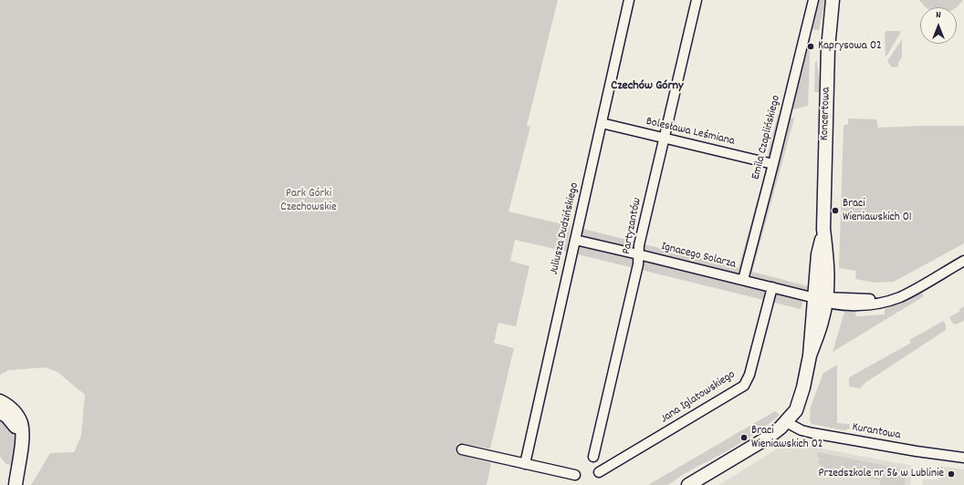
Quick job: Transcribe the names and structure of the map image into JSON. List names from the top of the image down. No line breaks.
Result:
{"streets":{"street":["Koncertowa","Bolesława Leśmiana","Emila Czaplińskiego","Partyzantów","Juliusza Dudzińskiego","Ignacego Solarza","Jana Iglatowskiego","Kurantowa"]},"crossings":[["Koncertowa","Ignacego Solarza"],["Koncertowa","Kurantowa"],["Bolesława Leśmiana","Emila Czaplińskiego"],["Bolesława Leśmiana","Partyzantów"],["Bolesława Leśmiana","Juliusza Dudzińskiego"],["Emila Czaplińskiego","Ignacego Solarza"],["Partyzantów","Ignacego Solarza"],["Juliusza Dudzińskiego","Ignacego Solarza"],["Ignacego Solarza","Jana Iglatowskiego"]],"districts":["Czechów Górny"],"parks":["Park Górki Czechowskie"],"places":["Kaprysowa 02","Braci Wieniawskich 01","Braci Wieniawskich 02","Przedszkole nr 56 w Lublinie"],"north":"top"}
